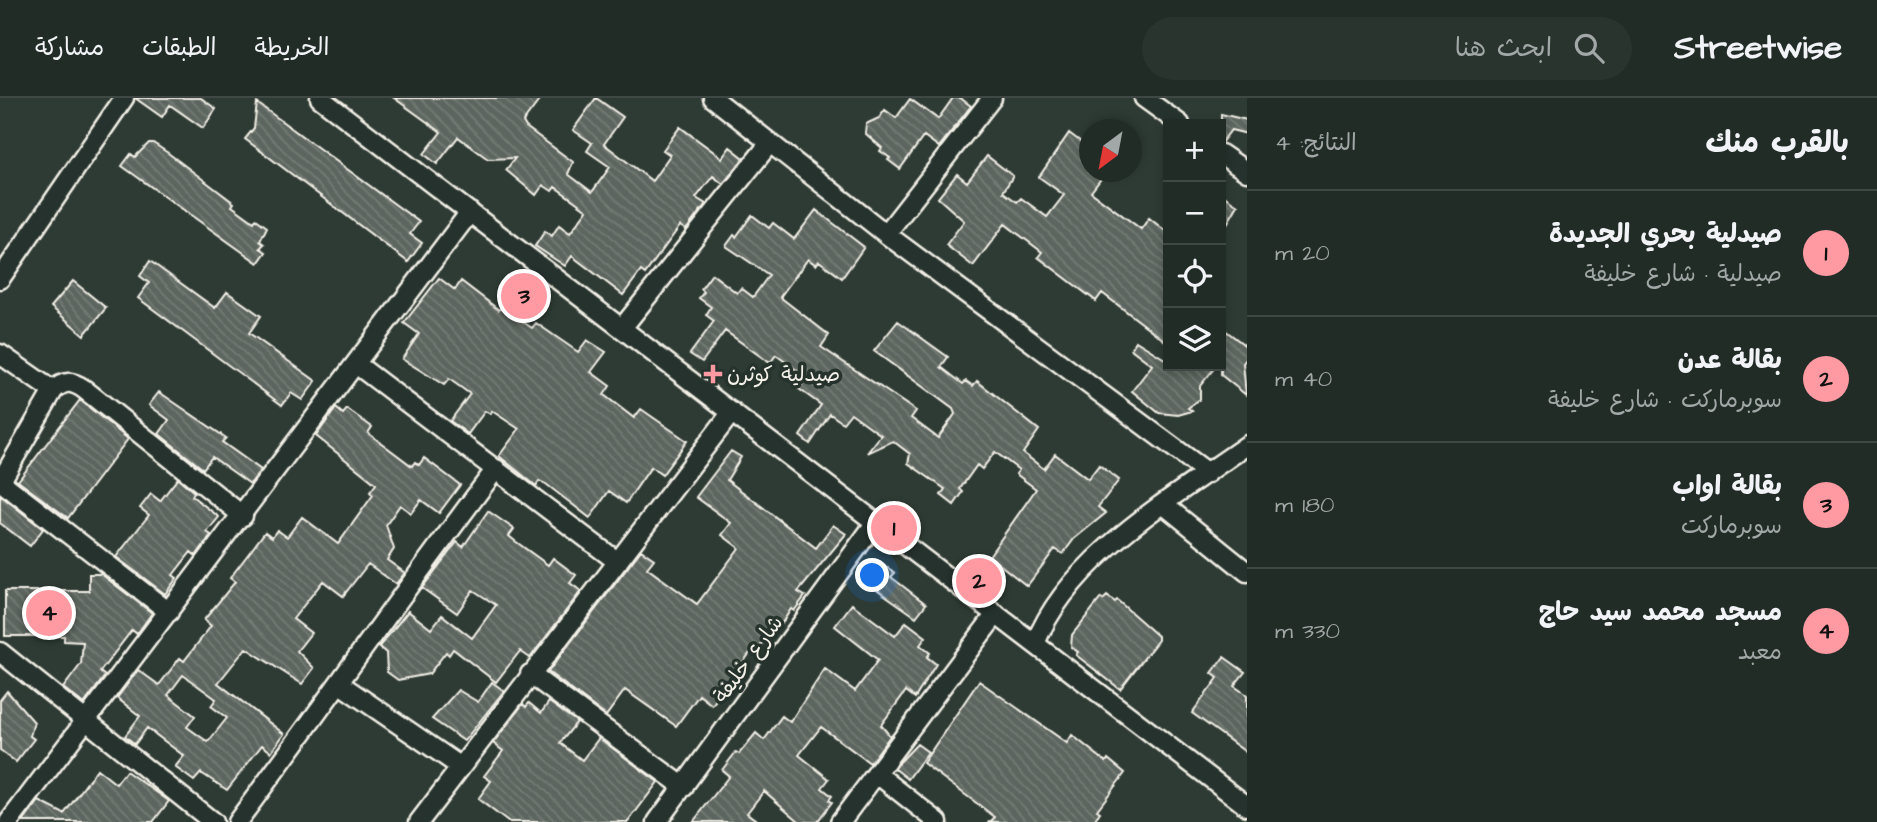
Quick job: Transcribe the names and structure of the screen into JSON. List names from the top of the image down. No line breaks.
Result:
{"streets":{"street":["شارع خليفة"]},"places":{"health":["صيدلية كوثرن"]},"north":"bottom left","page":{"header":"Streetwise","search":"ابحث هنا","nav":["الخريطة","الطبقات","مشاركة"],"heading":["بالقرب منك","النتائج: 4"],"map_buttons":["+","−"],"list":[{"mark":"1","name":"صيدلية بحري الجديدة","note":"صيدلية · شارع خليفة","value":"20 m"},{"mark":"2","name":"بقالة عدن","note":"سوبرماركت · شارع خليفة","value":"40 m"},{"mark":"3","name":"بقالة اواب","note":"سوبرماركت","value":"180 m"},{"mark":"4","name":"مسجد محمد سيد حاج","note":"معبد","value":"330 m"}],"pins":["3","1","2","4"]}}
